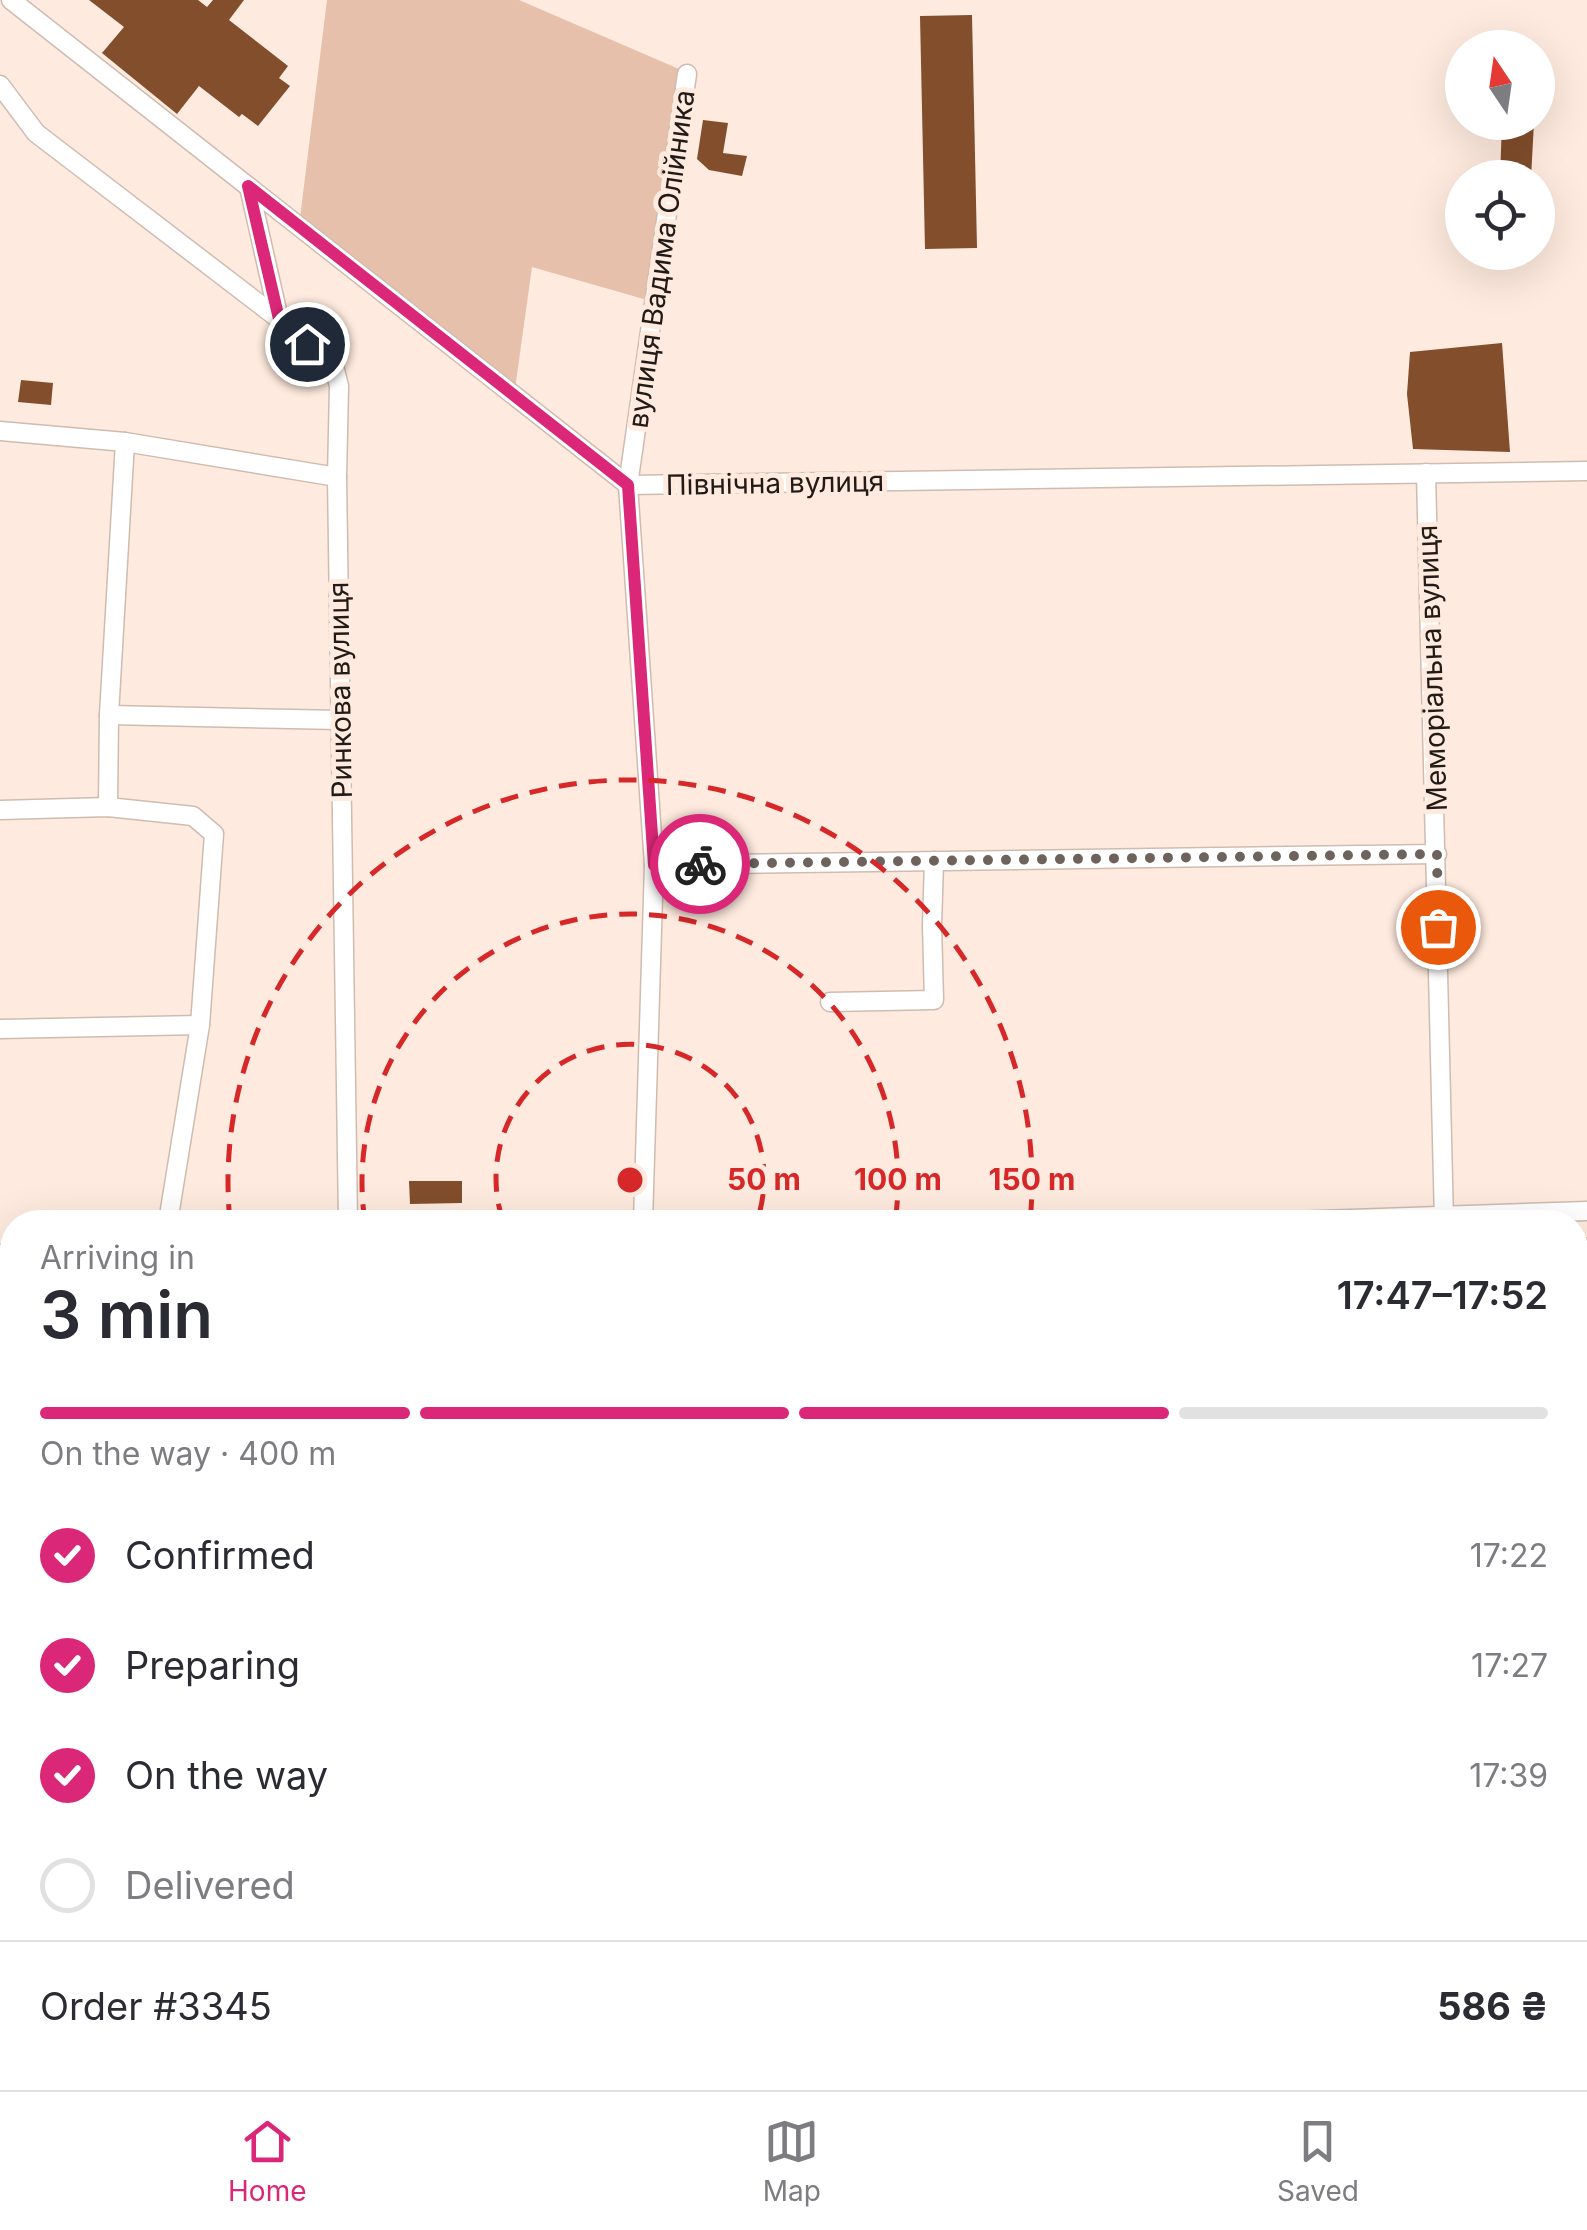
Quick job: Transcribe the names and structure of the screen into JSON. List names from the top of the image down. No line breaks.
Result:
{"streets":{"street":["вулиця Вадима Олійника","Північна вулиця","Меморіальна вулиця","Ринкова вулиця"]},"crossings":[["вулиця Вадима Олійника","Північна вулиця"],["Північна вулиця","Меморіальна вулиця"]],"north":"top","page":{"heading":["3 min","Arriving in","17:47–17:52"],"panel":["Order #3345","586 ₴"],"bar":"On the way · 400 m","list":[["Confirmed","17:22"],["Preparing","17:27"],["On the way","17:39"],"Delivered"],"tabs":["Home","Map","Saved"]},"rings":["50 m","100 m","150 m"]}
